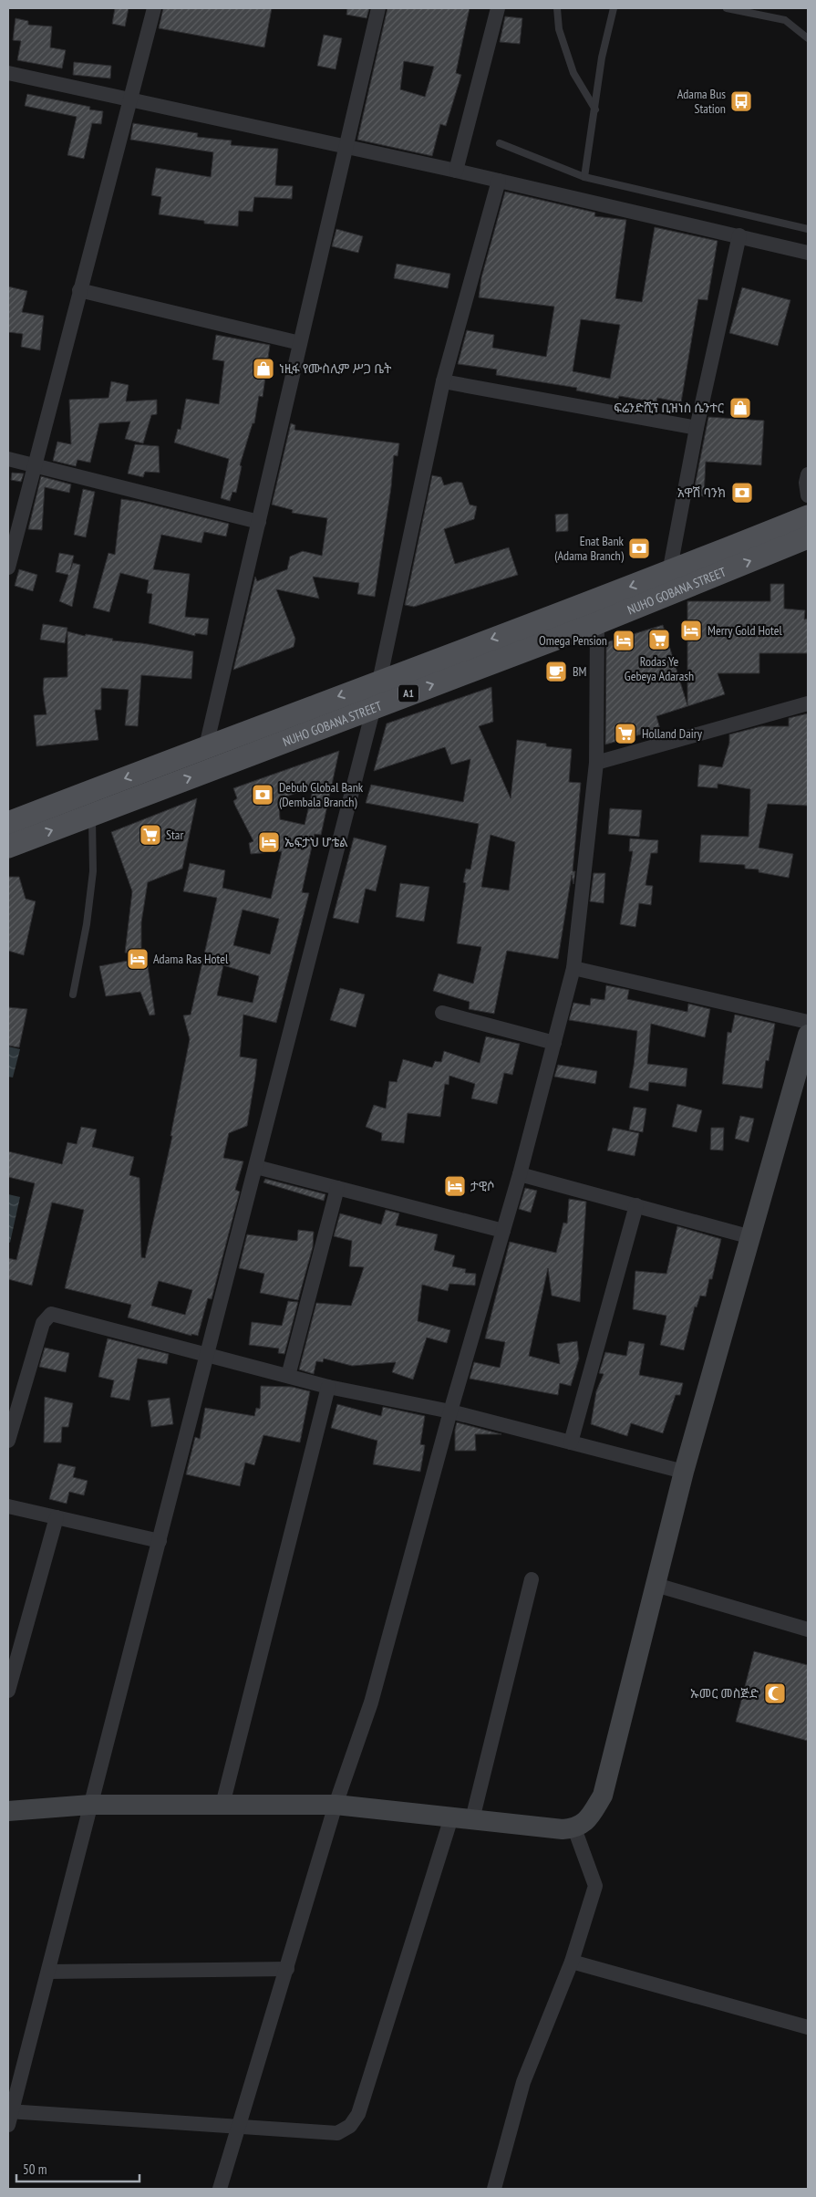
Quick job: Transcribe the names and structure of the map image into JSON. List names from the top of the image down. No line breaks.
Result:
{"streets":{"main road":["NUHO GOBANA STREET","A1"]},"places":{"bus stop":["Adama Bus Station"],"shop":["ነዚፋ የሙስሊም ሥጋ ቤት","ፍሬንድሺፕ ቢዝነስ ሴንተር"],"bank":["አዋሽ ባንክ","Enat Bank (Adama Branch)","Debub Global Bank (Dembala Branch)"],"hotel":["Merry Gold Hotel","Omega Pension","ኤፍታህ ሆቴል","Adama Ras Hotel","ታዊሶ"],"supermarket":["Rodas Ye Gebeya Adarash","Holland Dairy","Star"],"cafe":["BM"],"mosque":["ኡመር መስጅድ"]},"scale_bar":"50 m"}
